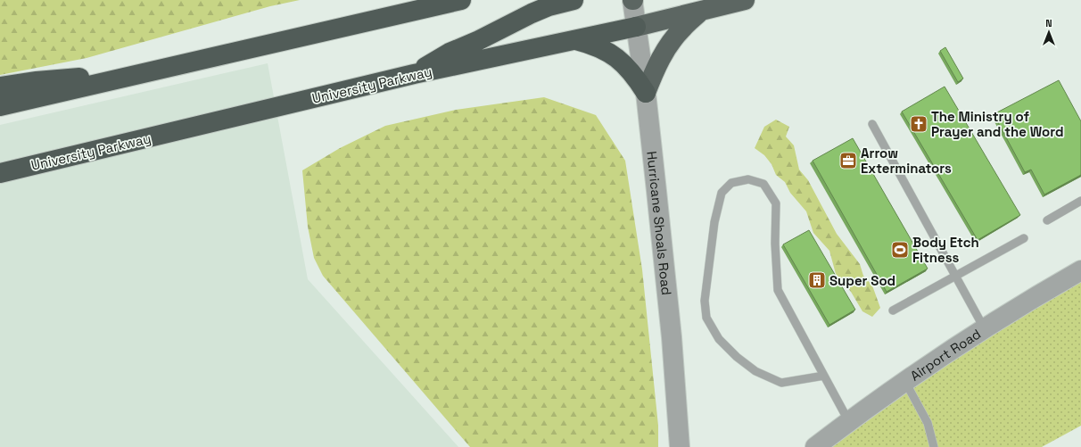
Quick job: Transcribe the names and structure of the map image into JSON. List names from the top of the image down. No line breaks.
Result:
{"streets":{"highway":["University Parkway"],"street":["Hurricane Shoals Road","Airport Road"]},"crossings":[["University Parkway","Hurricane Shoals Road"]],"places":{"church":["The Ministry of Prayer and the Word"],"office":["Arrow Exterminators"],"sports":["Body Etch Fitness"],"building":["Super Sod"]},"north":"top"}
